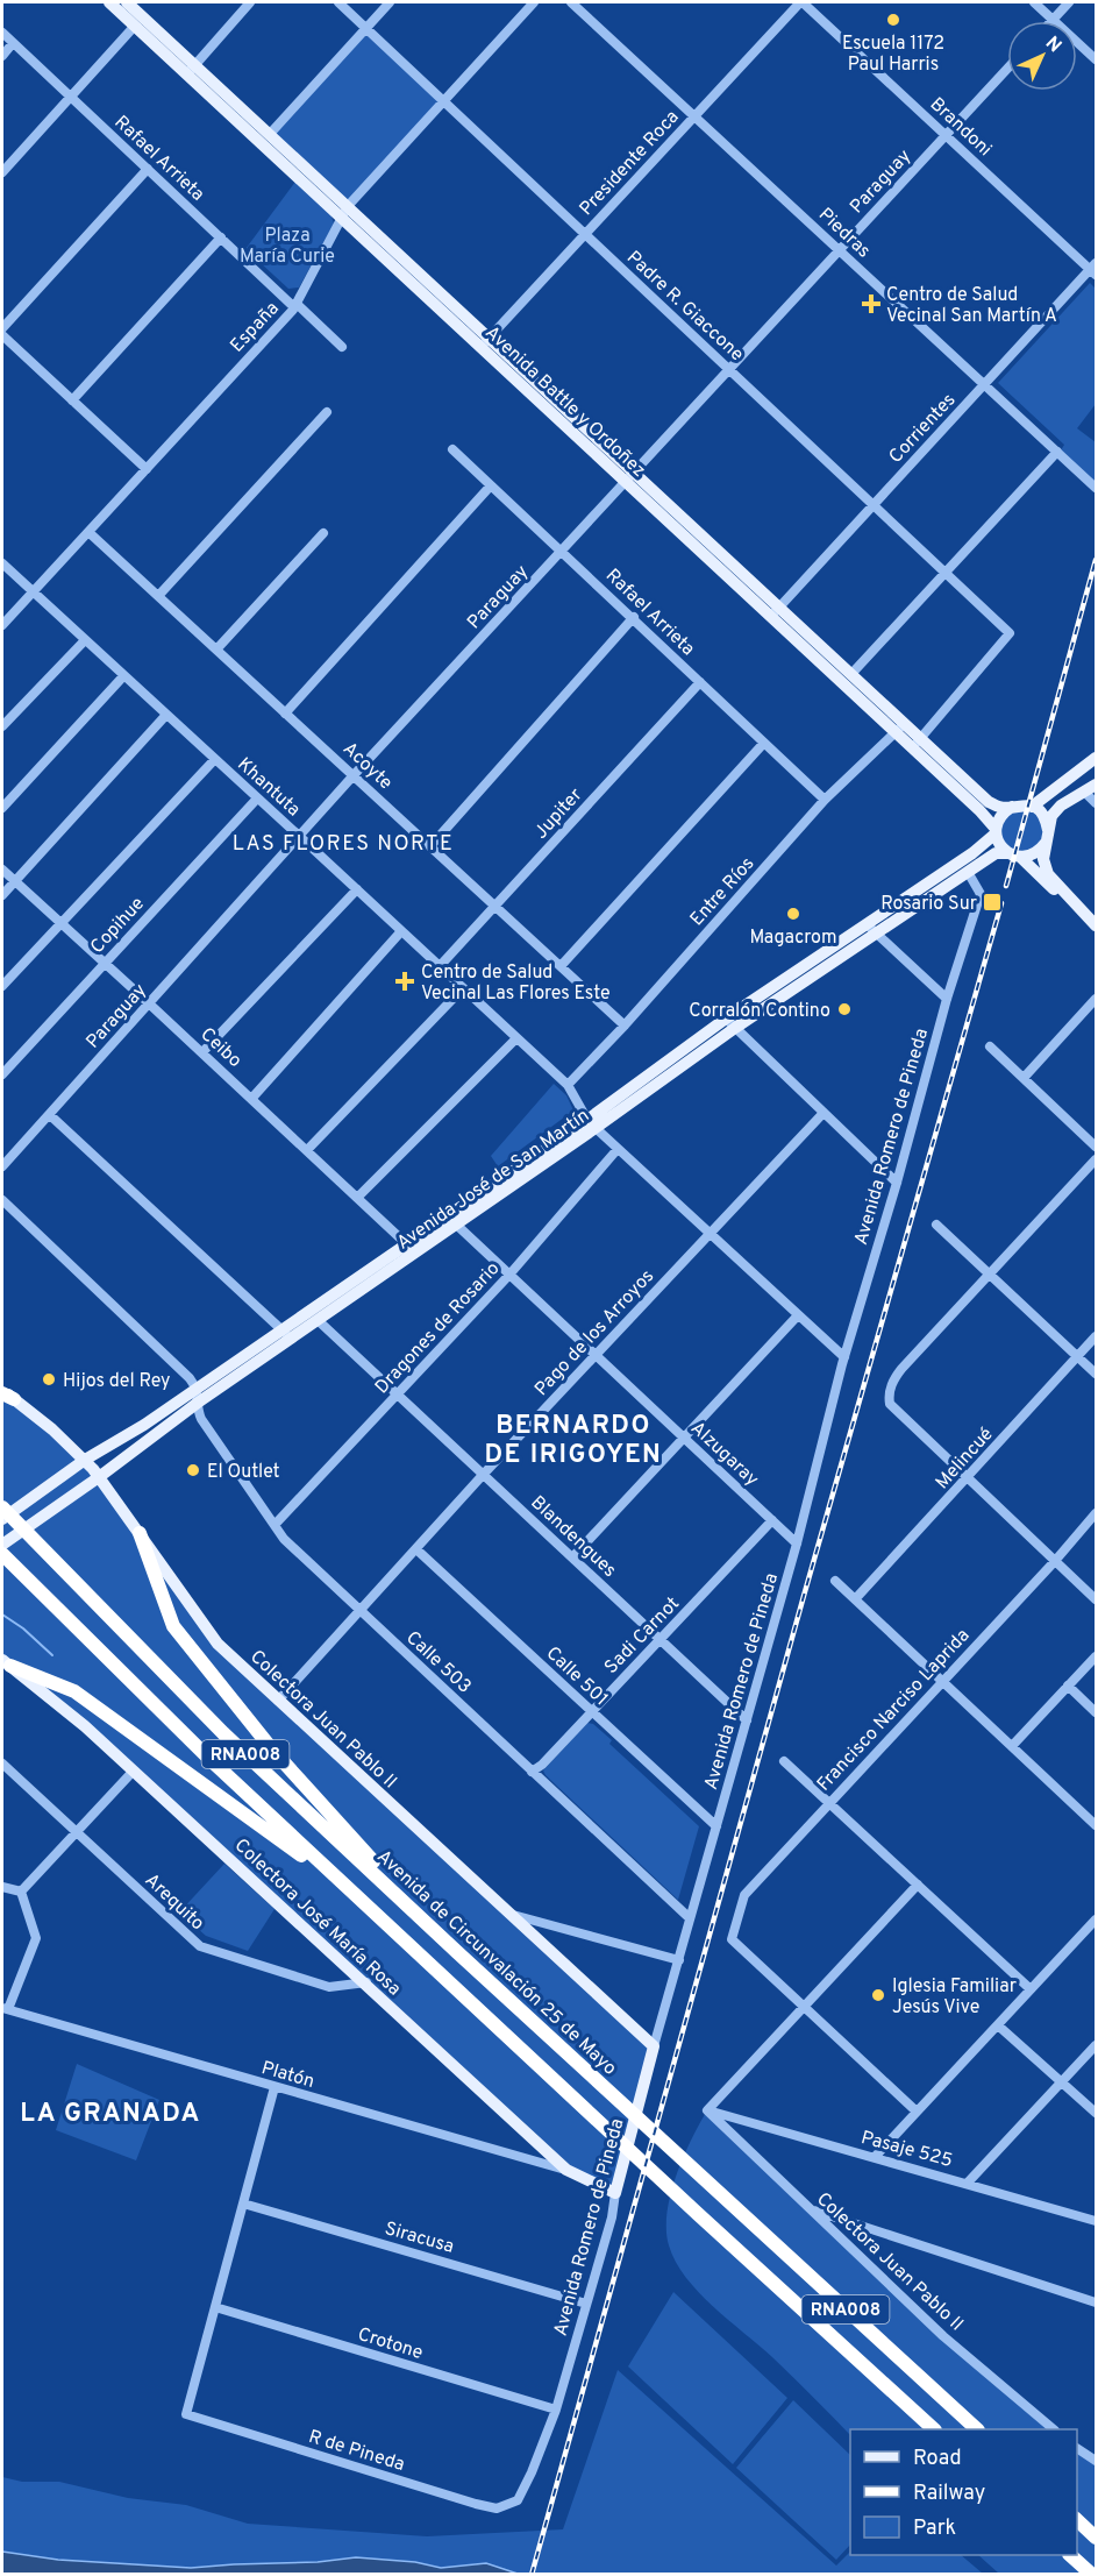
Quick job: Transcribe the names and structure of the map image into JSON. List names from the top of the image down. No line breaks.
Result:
{"streets":{"highway":["RNA008","Avenida de Circunvalación 25 de Mayo"],"main road":["Avenida Battle y Ordoñez","Avenida Romero de Pineda","Avenida José de San Martín","Colectora Juan Pablo II","Colectora José María Rosa"],"street":["Brandoni","Rafael Arrieta","Presidente Roca","Paraguay","Piedras","Padre R. Giaccone","España","Corrientes","Acoyte","Khantuta","Jupiter","Entre Ríos","Copihue","Ceibo","Dragones de Rosario","Pago de los Arroyos","Alzugaray","Melincué","Blandengues","Sadi Carnot","Calle 503","Calle 501","Francisco Narciso Laprida","Arequito","Platón","Pasaje 525","Siracusa","Crotone","R de Pineda"]},"crossings":[["Brandoni","Presidente Roca"],["Brandoni","Paraguay"],["Brandoni","Corrientes"],["Rafael Arrieta","Paraguay"],["Rafael Arrieta","España"],["Rafael Arrieta","Jupiter"],["Rafael Arrieta","Entre Ríos"],["Presidente Roca","Piedras"],["Presidente Roca","Padre R. Giaccone"],["Presidente Roca","Avenida Battle y Ordoñez"],["Paraguay","Piedras"],["Paraguay","Padre R. Giaccone"],["Paraguay","Avenida Battle y Ordoñez"],["Paraguay","Acoyte"],["Paraguay","Khantuta"],["Paraguay","Ceibo"],["Piedras","Corrientes"],["Padre R. Giaccone","España"],["Padre R. Giaccone","Avenida Battle y Ordoñez"],["Padre R. Giaccone","Corrientes"],["España","Avenida Battle y Ordoñez"],["España","Acoyte"],["España","Khantuta"],["Avenida Battle y Ordoñez","Corrientes"],["Avenida Battle y Ordoñez","Entre Ríos"],["Avenida Battle y Ordoñez","Avenida José de San Martín"],["Acoyte","Jupiter"],["Acoyte","Entre Ríos"],["Khantuta","Jupiter"],["Khantuta","Entre Ríos"],["Khantuta","Copihue"],["Khantuta","Avenida Romero de Pineda"],["Khantuta","Avenida José de San Martín"],["Khantuta","Dragones de Rosario"],["Khantuta","Pago de los Arroyos"],["Copihue","Ceibo"],["Ceibo","Avenida José de San Martín"],["Avenida Romero de Pineda","Avenida José de San Martín"],["Avenida Romero de Pineda","Alzugaray"],["Avenida Romero de Pineda","Blandengues"],["Avenida Romero de Pineda","Calle 503"],["Avenida Romero de Pineda","Calle 501"],["Avenida Romero de Pineda","Colectora Juan Pablo II"],["Avenida Romero de Pineda","Colectora José María Rosa"],["Avenida Romero de Pineda","Siracusa"],["Avenida Romero de Pineda","Crotone"],["Avenida Romero de Pineda","R de Pineda"],["Avenida José de San Martín","Alzugaray"],["Avenida José de San Martín","Blandengues"],["Avenida José de San Martín","Calle 503"],["Avenida José de San Martín","Colectora Juan Pablo II"],["Dragones de Rosario","Alzugaray"],["Dragones de Rosario","Blandengues"],["Dragones de Rosario","Calle 503"],["Pago de los Arroyos","Alzugaray"],["Pago de los Arroyos","Blandengues"],["Pago de los Arroyos","Calle 503"],["Pago de los Arroyos","Calle 501"],["Pago de los Arroyos","Colectora Juan Pablo II"],["Alzugaray","Sadi Carnot"],["Blandengues","Sadi Carnot"],["Sadi Carnot","Calle 503"],["Sadi Carnot","Calle 501"],["Colectora Juan Pablo II","RNA008"],["Colectora Juan Pablo II","Pasaje 525"],["RNA008","Avenida de Circunvalación 25 de Mayo"],["Arequito","Colectora José María Rosa"],["Colectora José María Rosa","Platón"],["Crotone","R de Pineda"]],"districts":["LAS FLORES NORTE","BERNARDO DE IRIGOYEN","LA GRANADA"],"parks":["Plaza María Curie"],"places":{"other":["Escuela 1172 Paul Harris","Magacrom","Corralón Contino","Hijos del Rey","El Outlet","Iglesia Familiar Jesús Vive"],"health":["Centro de Salud Vecinal San Martín A","Centro de Salud Vecinal Las Flores Este"],"transit":["Rosario Sur"]},"legend":["Road","Railway","Park"],"north":"top right"}
